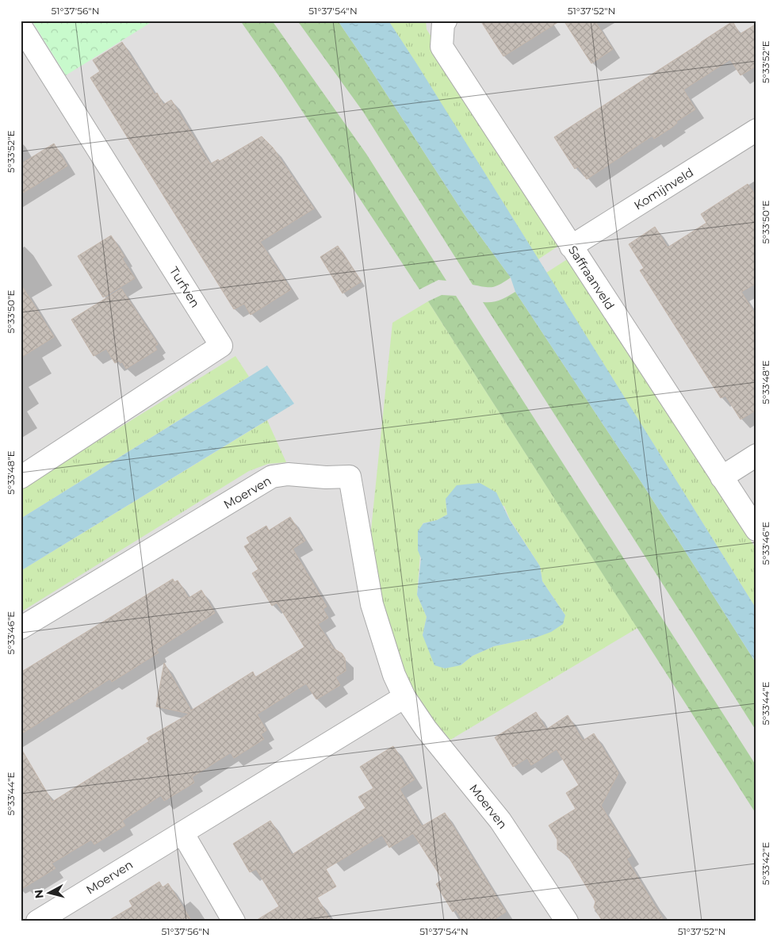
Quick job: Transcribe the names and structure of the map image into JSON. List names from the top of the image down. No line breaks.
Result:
{"streets":{"street":["Komijnveld","Saffraanveld","Turfven","Moerven"]},"crossings":[["Komijnveld","Saffraanveld"]],"north":"left","coordinates":["51°37'56\"N","51°37'54\"N","51°37'52\"N","5°33'52\"E","5°33'50\"E","5°33'48\"E","5°33'46\"E","5°33'44\"E","5°33'42\"E"]}
